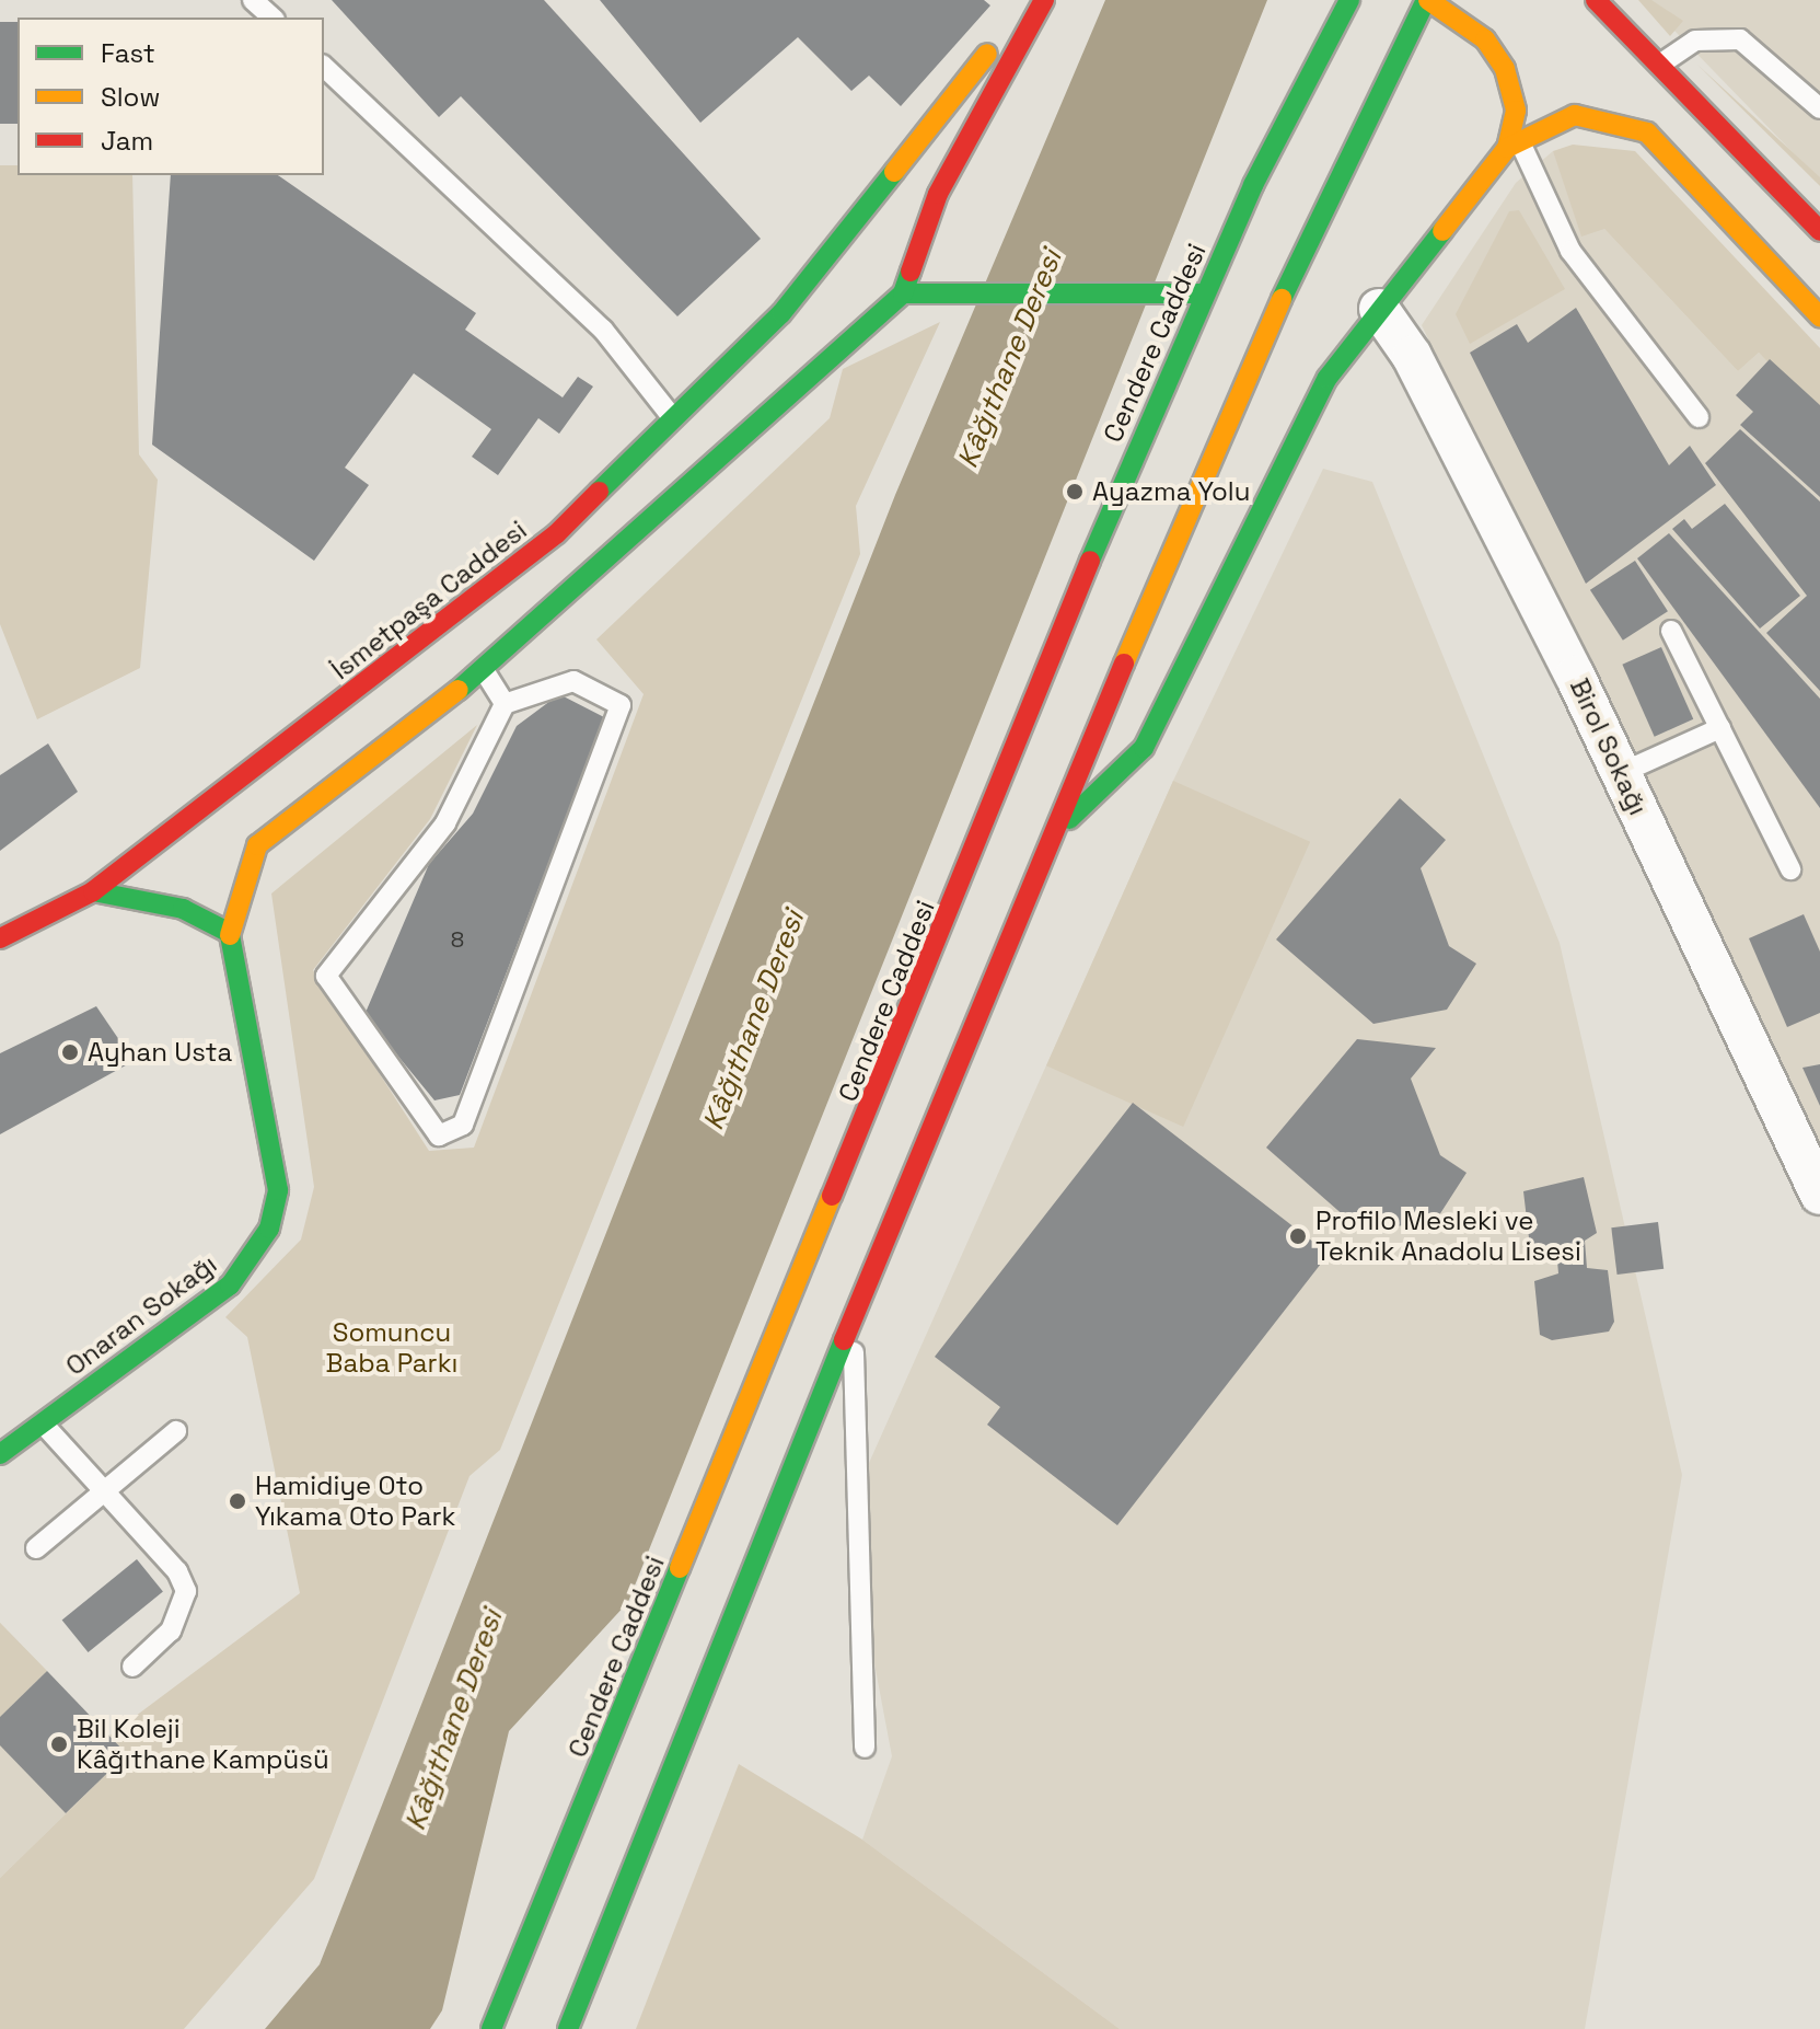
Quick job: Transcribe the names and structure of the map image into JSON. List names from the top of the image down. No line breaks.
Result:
{"streets":{"main road":["Cendere Caddesi","İsmetpaşa Caddesi","Onaran Sokağı"],"street":["Birol Sokağı"]},"water":["Kâğıthane Deresi"],"parks":["Somuncu Baba Parkı"],"places":["Ayazma Yolu","Ayhan Usta","Profilo Mesleki ve Teknik Anadolu Lisesi","Hamidiye Oto Yıkama Oto Park","Bil Koleji Kâğıthane Kampüsü"],"house_numbers":["8"],"legend":["Fast","Slow","Jam"]}
